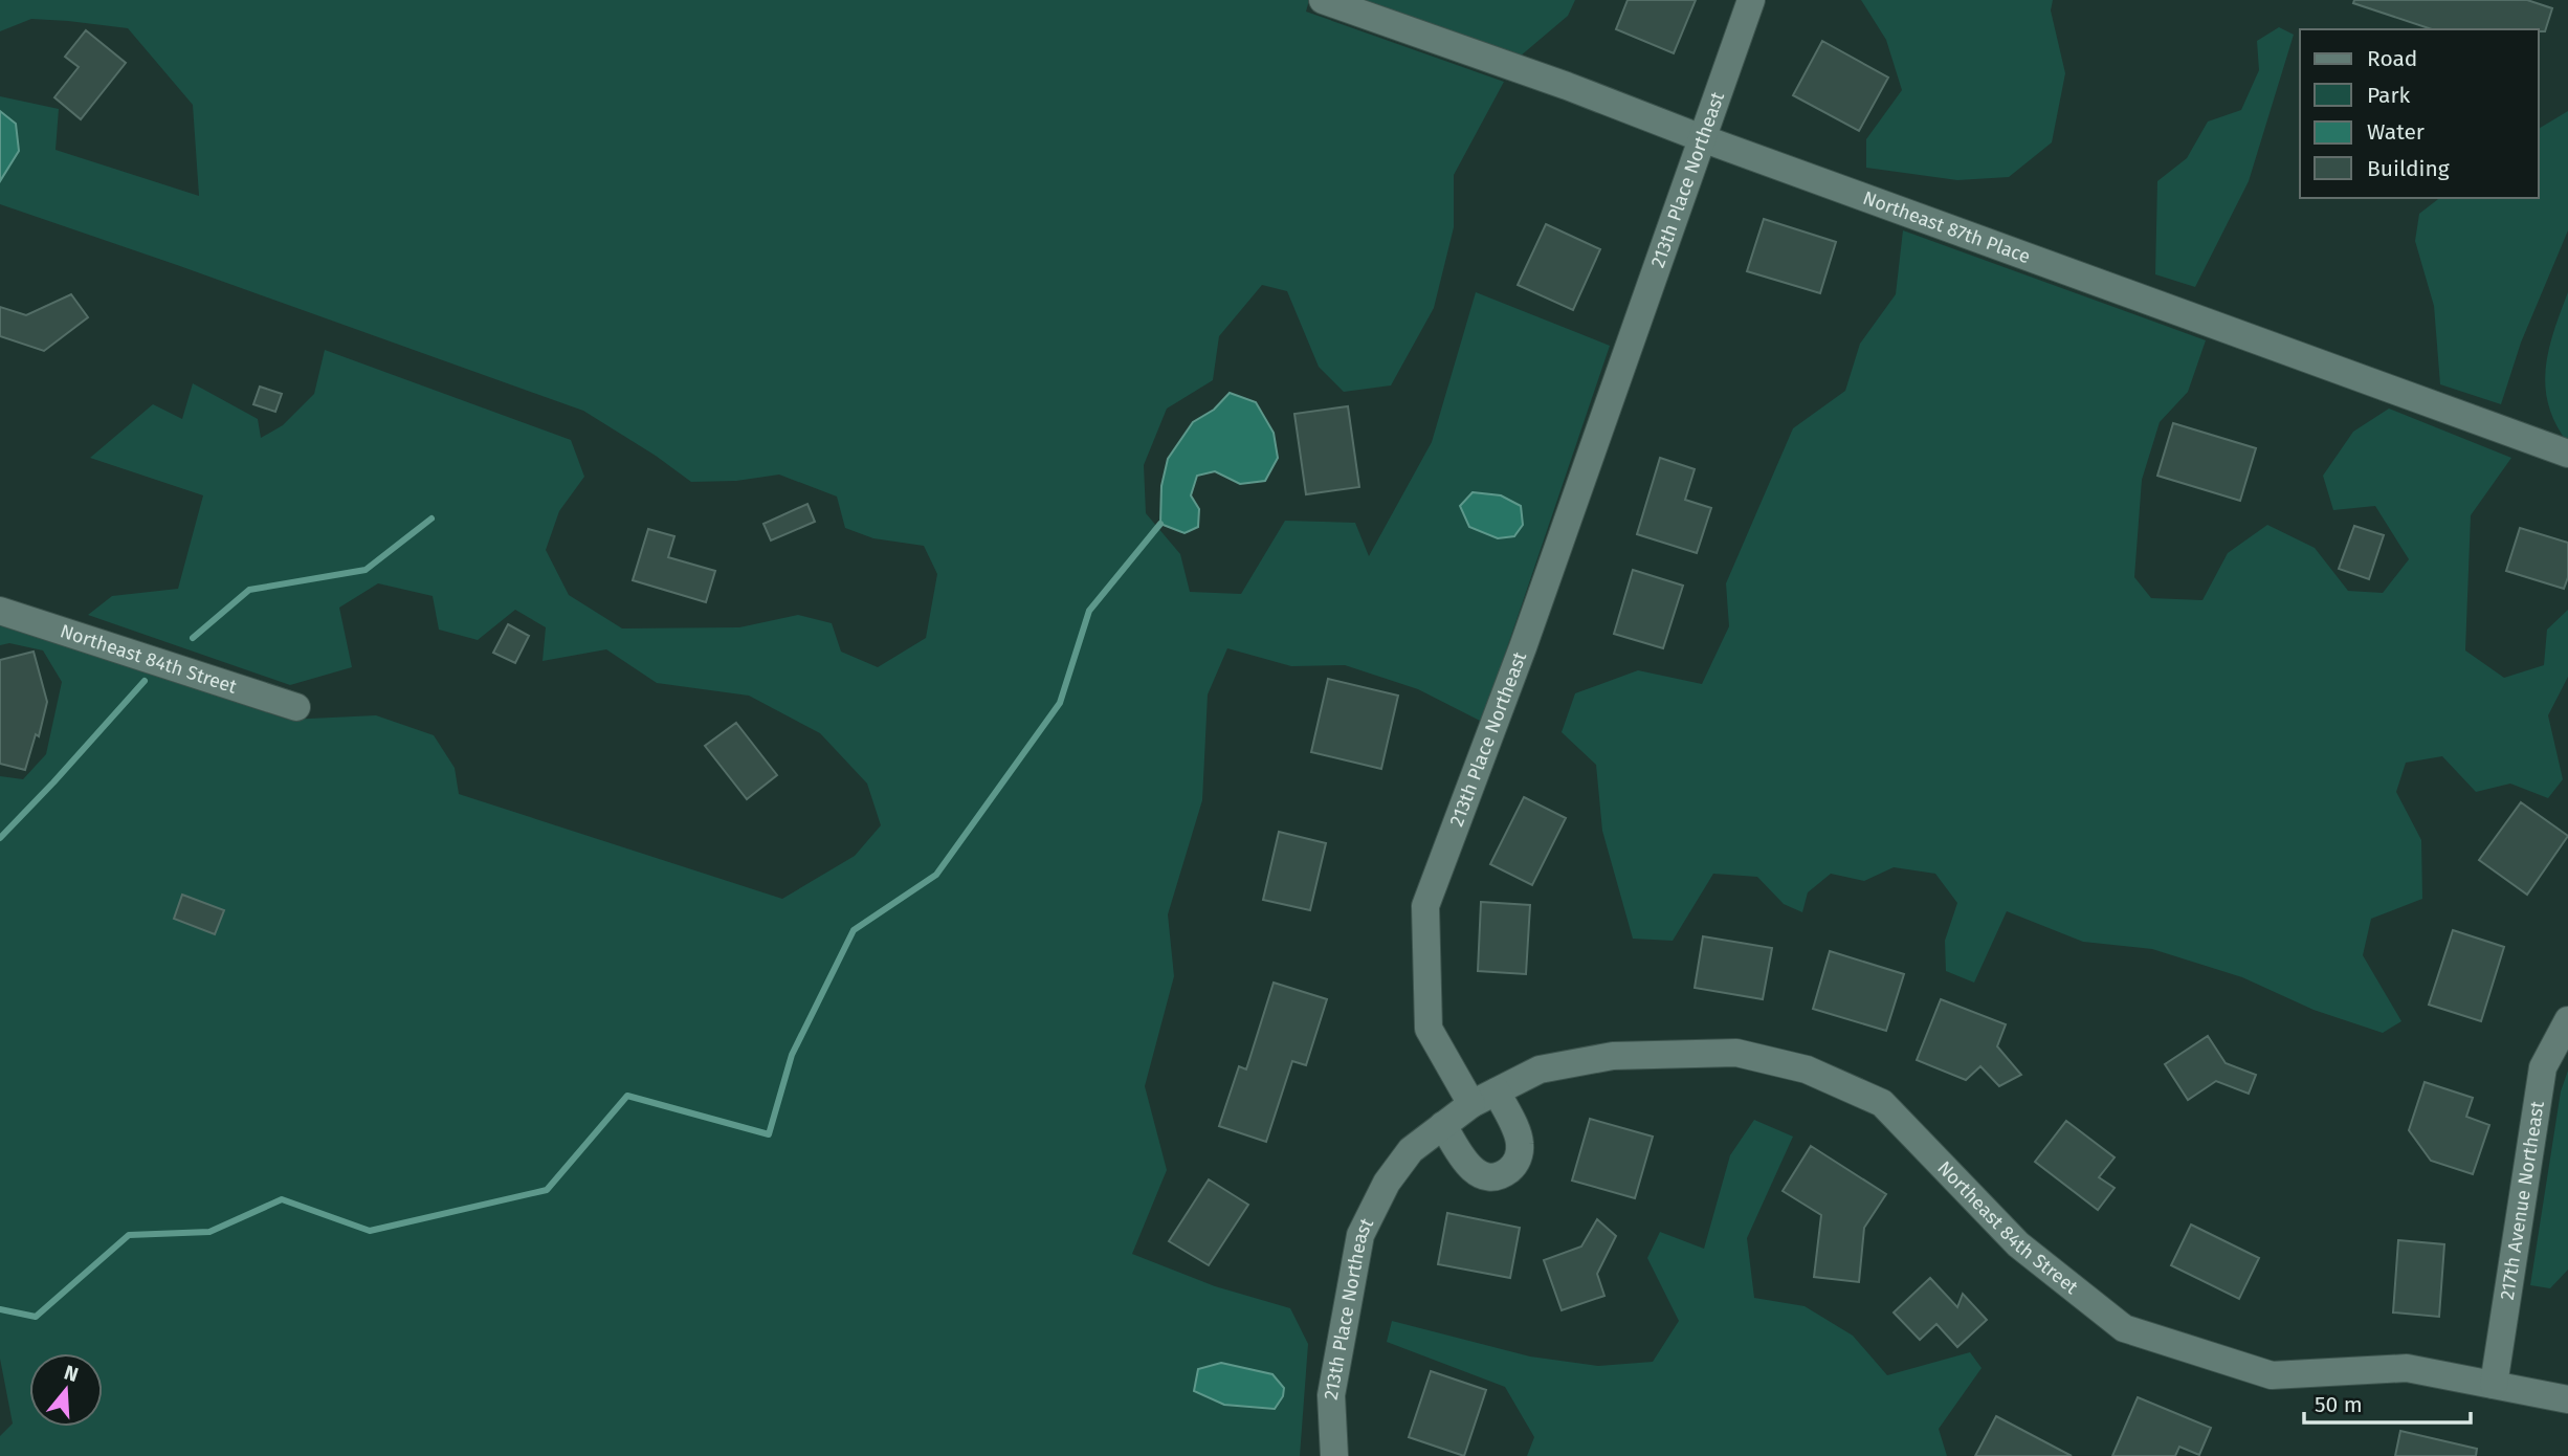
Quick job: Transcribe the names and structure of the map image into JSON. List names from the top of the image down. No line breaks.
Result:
{"streets":{"street":["213th Place Northeast","Northeast 87th Place","Northeast 84th Street","217th Avenue Northeast"]},"crossings":[["213th Place Northeast","Northeast 87th Place"],["213th Place Northeast","Northeast 84th Street"],["Northeast 84th Street","217th Avenue Northeast"]],"legend":["Road","Park","Water","Building"],"scale_bar":"50 m","north":"top"}
